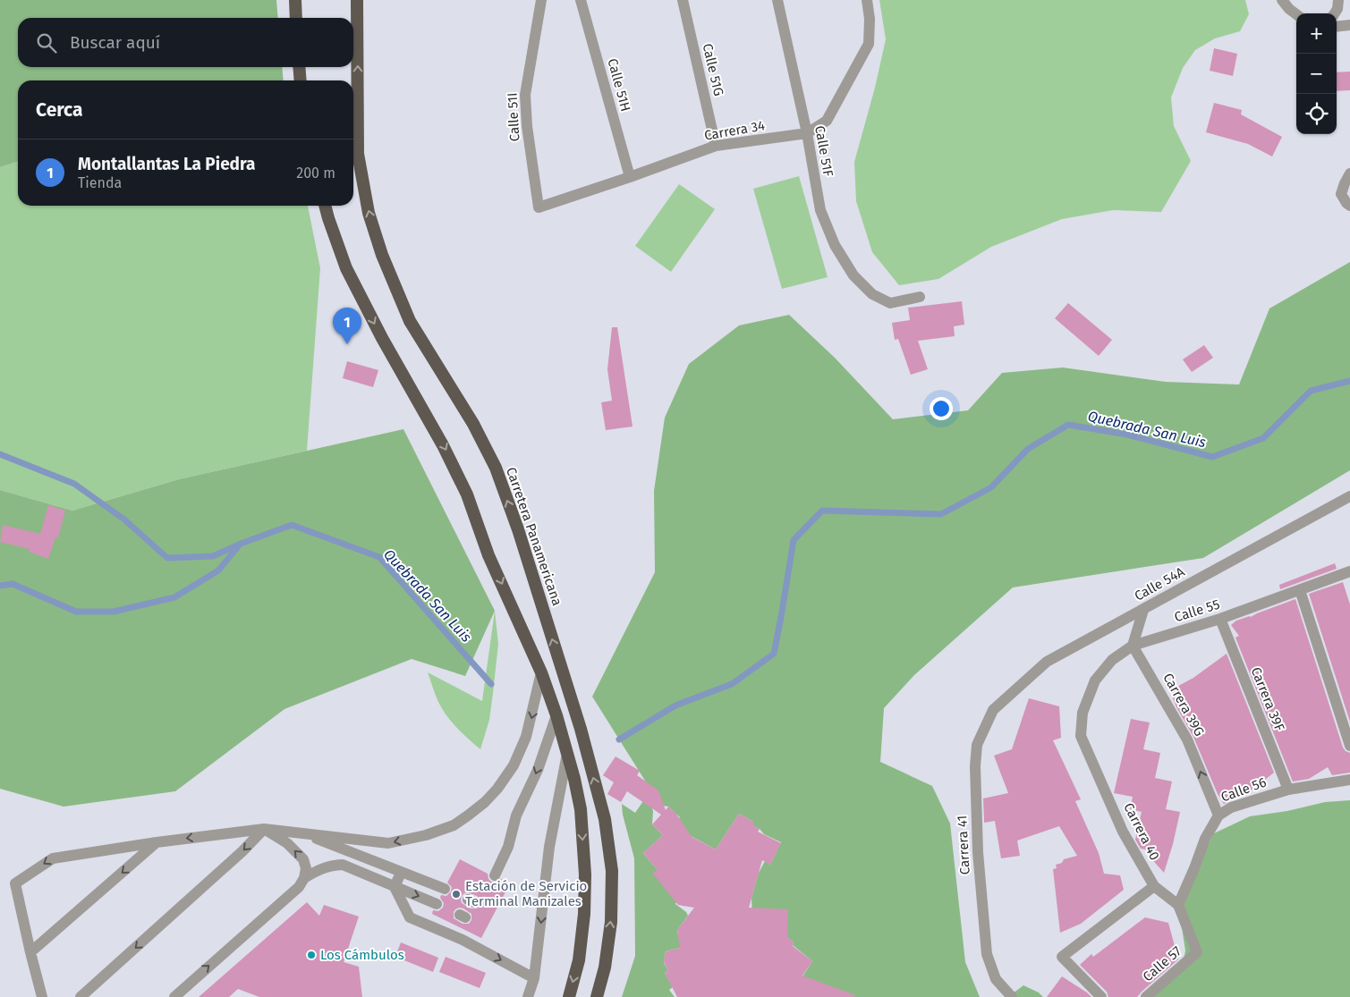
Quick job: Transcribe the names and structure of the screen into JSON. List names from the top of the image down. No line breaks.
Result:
{"streets":{"highway":["Carretera Panamericana"],"street":["Calle 51G","Calle 51H","Calle 51I","Carrera 34","Calle 51F","Calle 54A","Calle 55","Carrera 39F","Carrera 39G","Calle 56","Carrera 40","Carrera 41","Calle 57"]},"crossings":[["Calle 51G","Carrera 34"],["Calle 51H","Carrera 34"],["Calle 51I","Carrera 34"],["Carrera 34","Calle 51F"],["Calle 54A","Carrera 41"],["Calle 55","Carrera 39F"],["Calle 55","Carrera 39G"],["Calle 55","Carrera 40"],["Carrera 39F","Calle 56"],["Carrera 39G","Calle 56"],["Calle 56","Carrera 40"],["Calle 56","Calle 57"],["Carrera 40","Calle 57"]],"one_way":["Carrera 39G"],"water":["Quebrada San Luis"],"places":["Estación de Servicio Terminal Manizales","Los Cámbulos"],"page":{"map_buttons":["+","−"],"search":"Buscar aquí","heading":"Cerca","list":[{"mark":"1","name":"Montallantas La Piedra","note":"Tienda","value":"200 m"}],"pins":"1"}}
